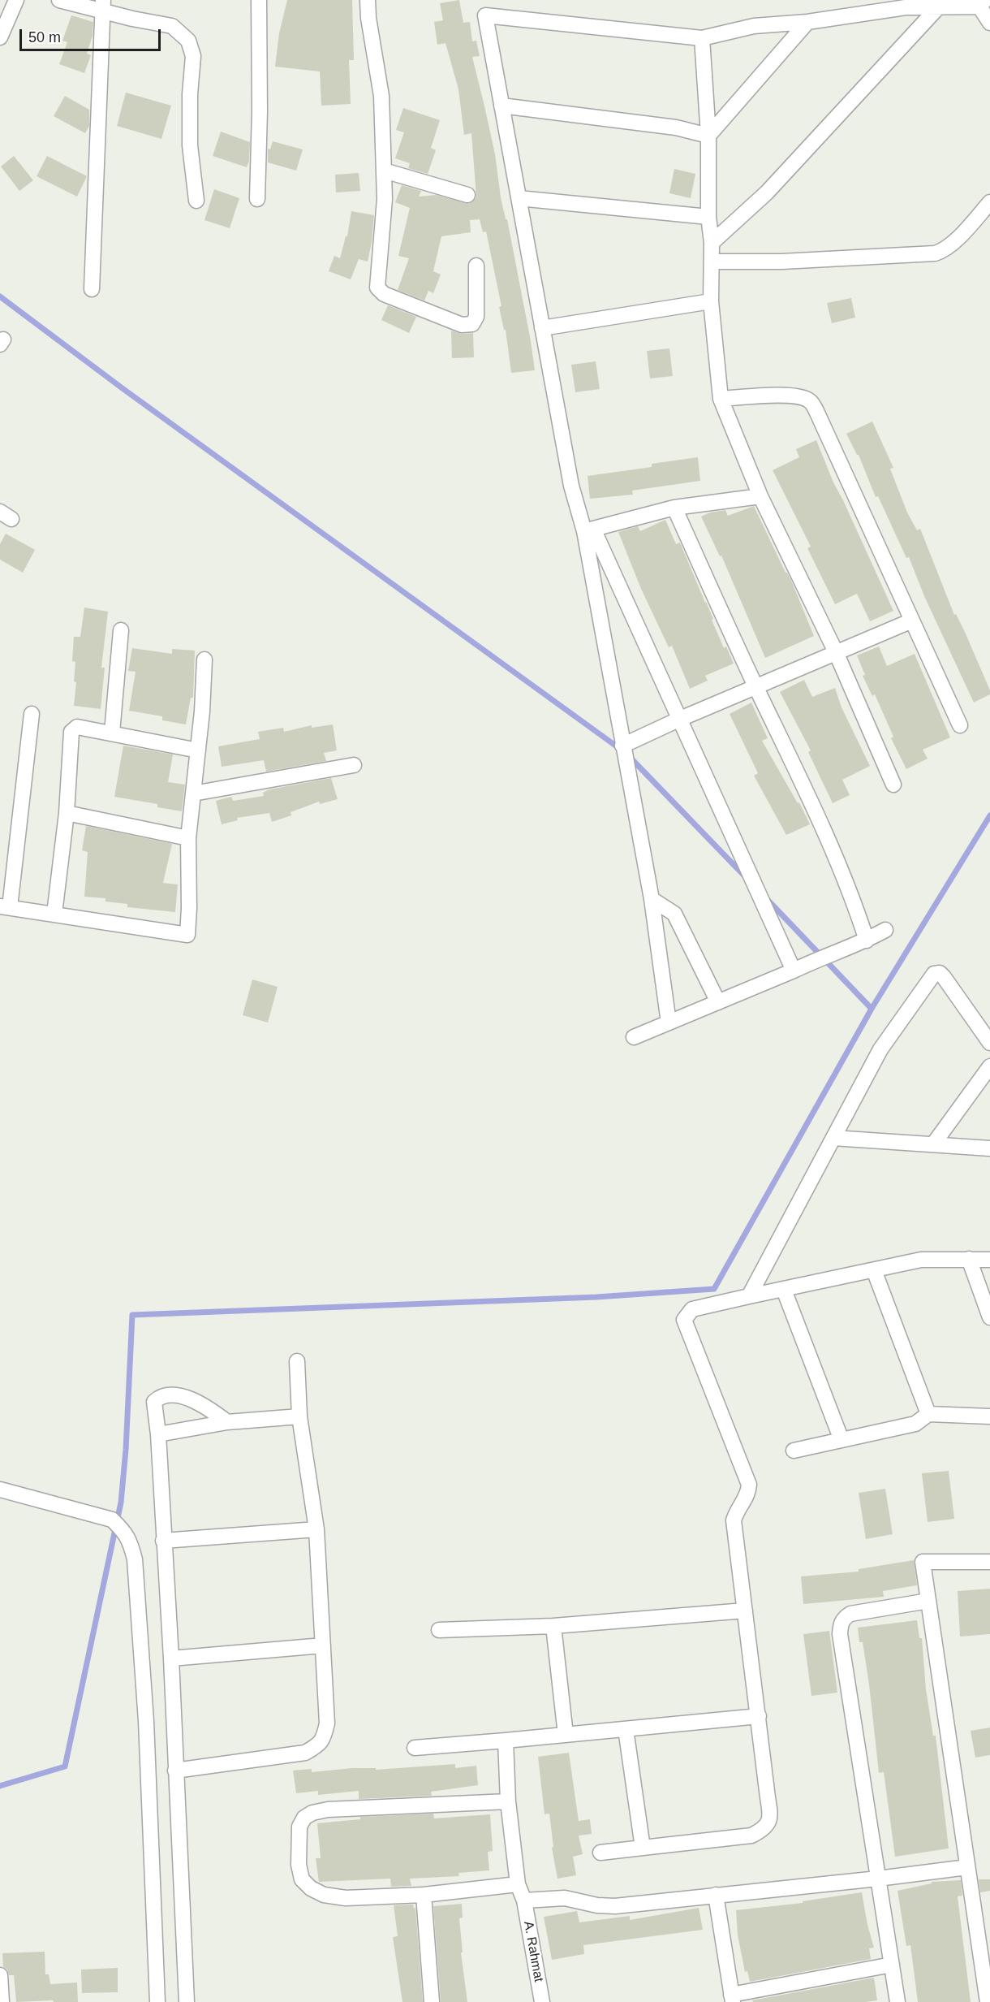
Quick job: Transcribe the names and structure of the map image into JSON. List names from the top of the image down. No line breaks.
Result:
{"streets":{"street":["A. Rahmat"]},"scale_bar":"50 m"}
